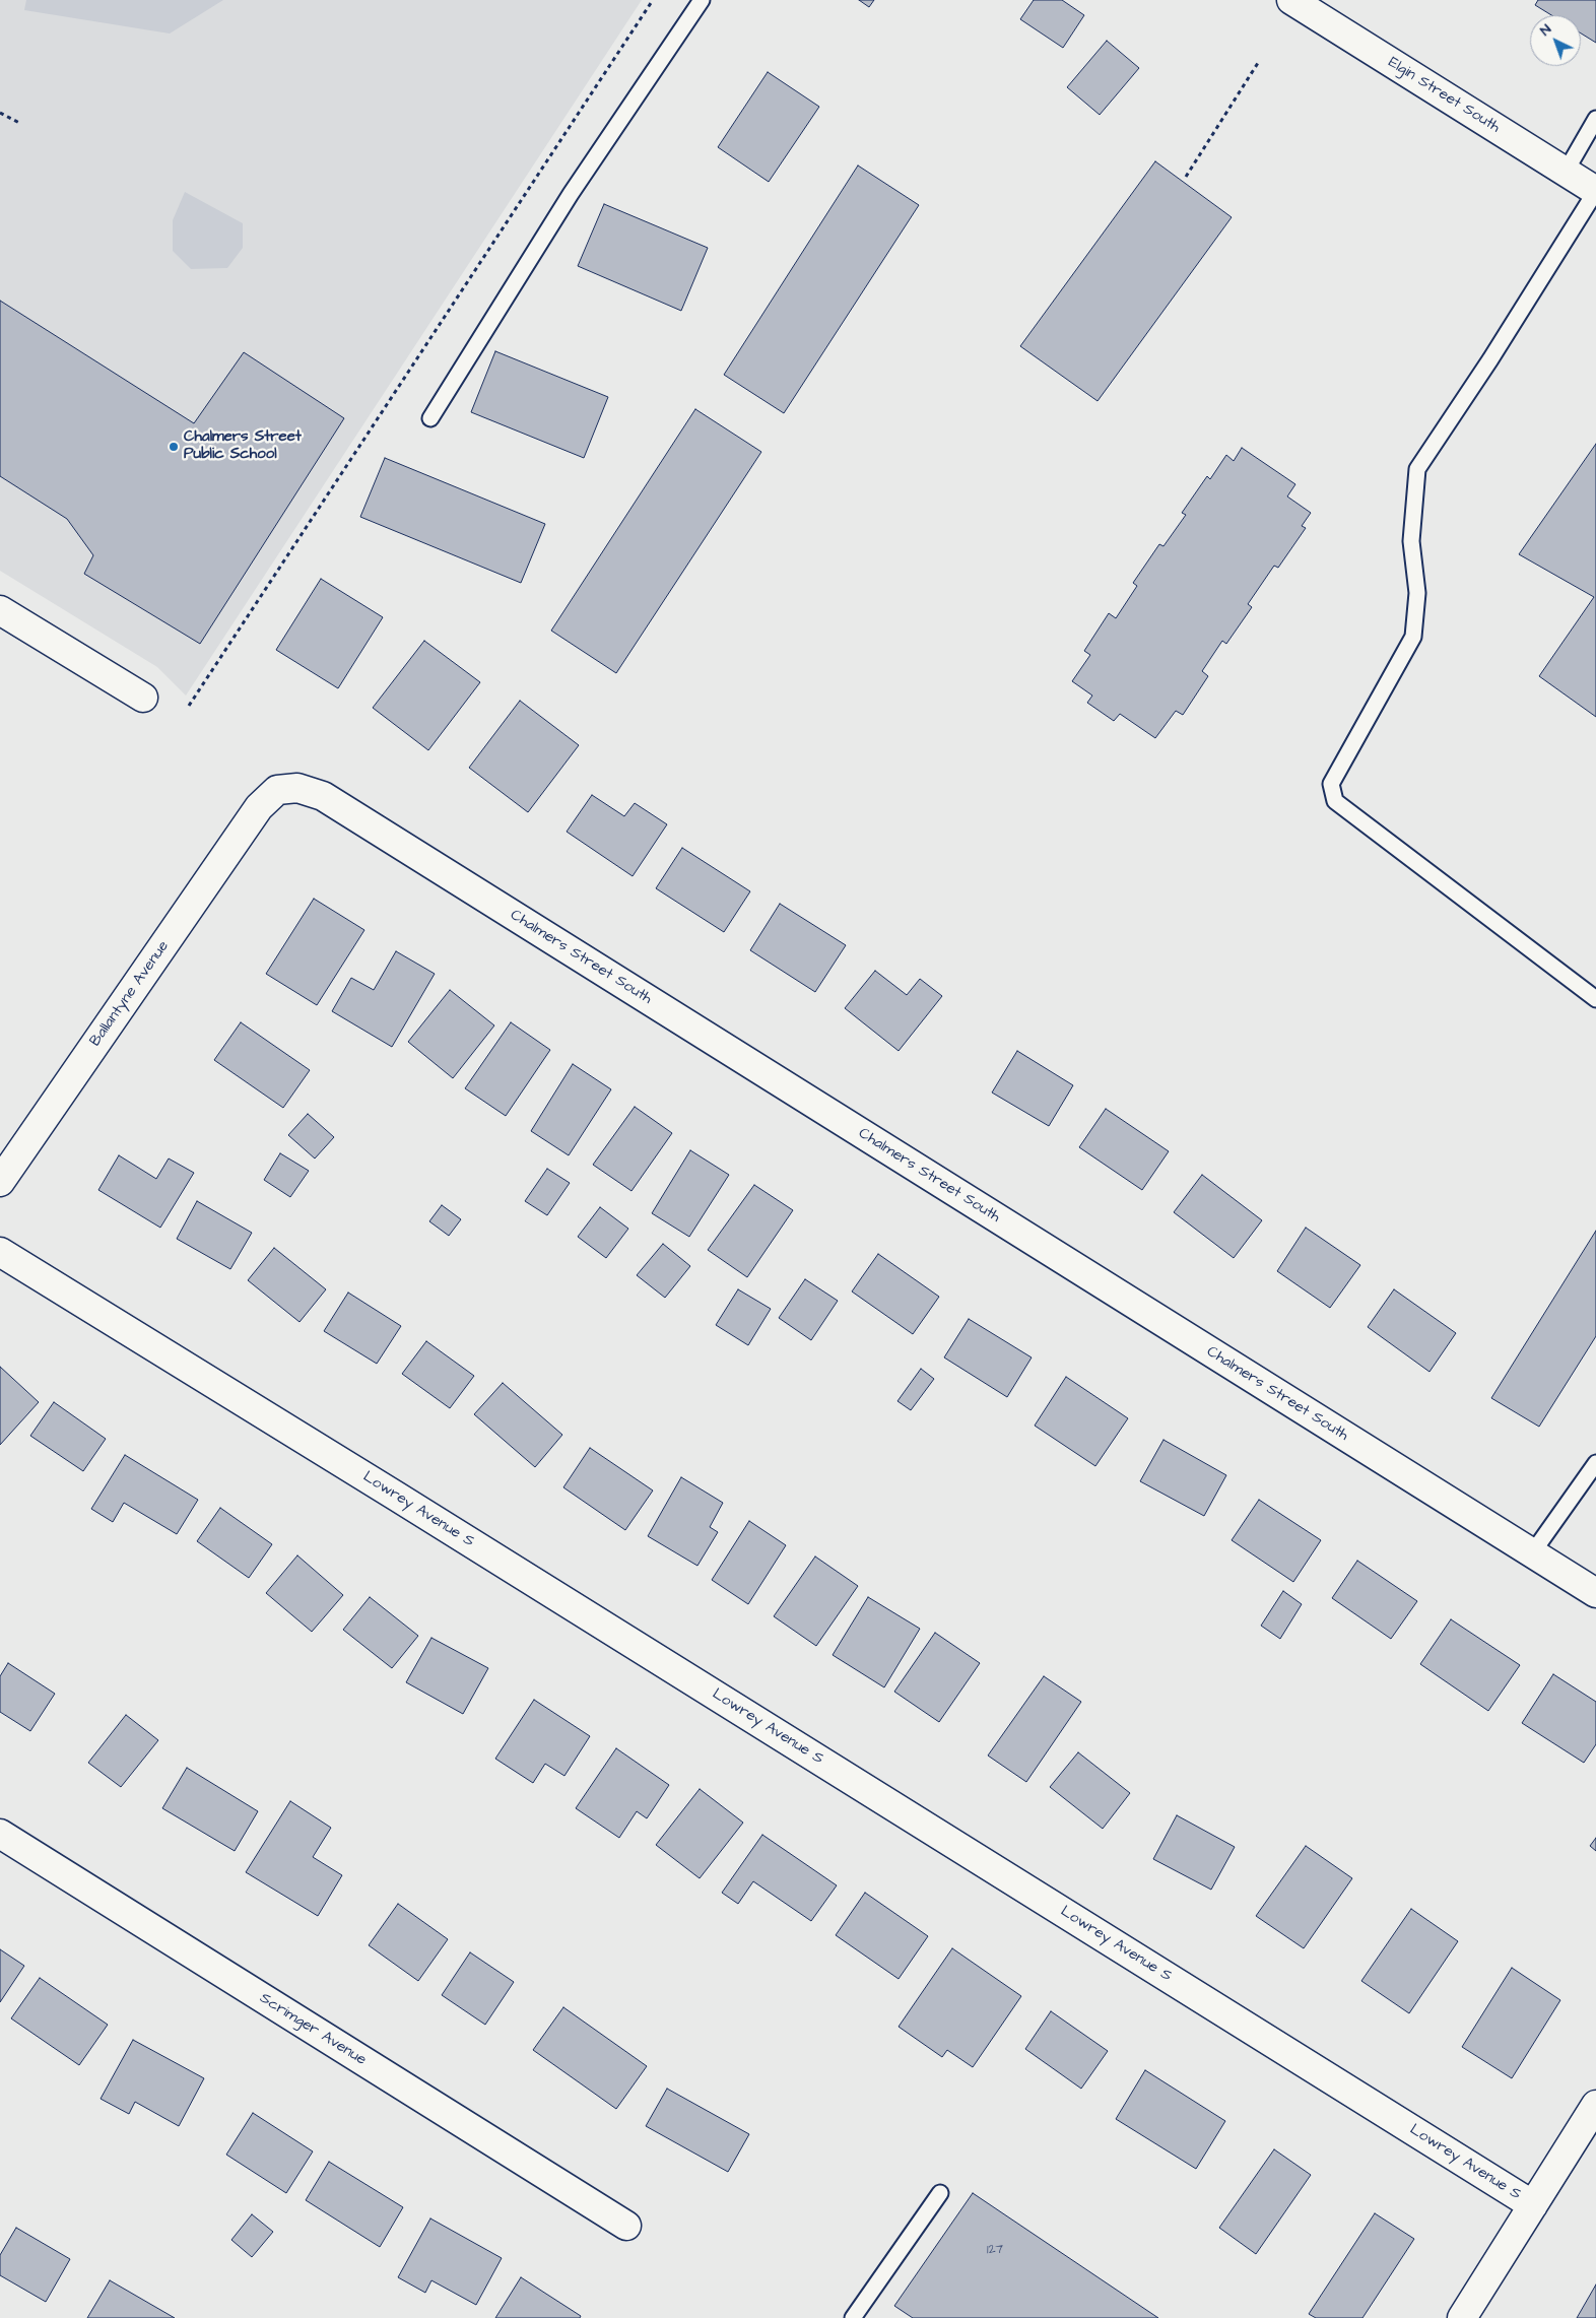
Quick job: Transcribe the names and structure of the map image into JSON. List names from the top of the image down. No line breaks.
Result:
{"streets":{"street":["Elgin Street South","Chalmers Street South","Ballantyne Avenue","Lowrey Avenue S","Scrimger Avenue"]},"crossings":[["Chalmers Street South","Ballantyne Avenue"]],"places":["Chalmers Street Public School"],"house_numbers":["127"],"north":"top left"}
